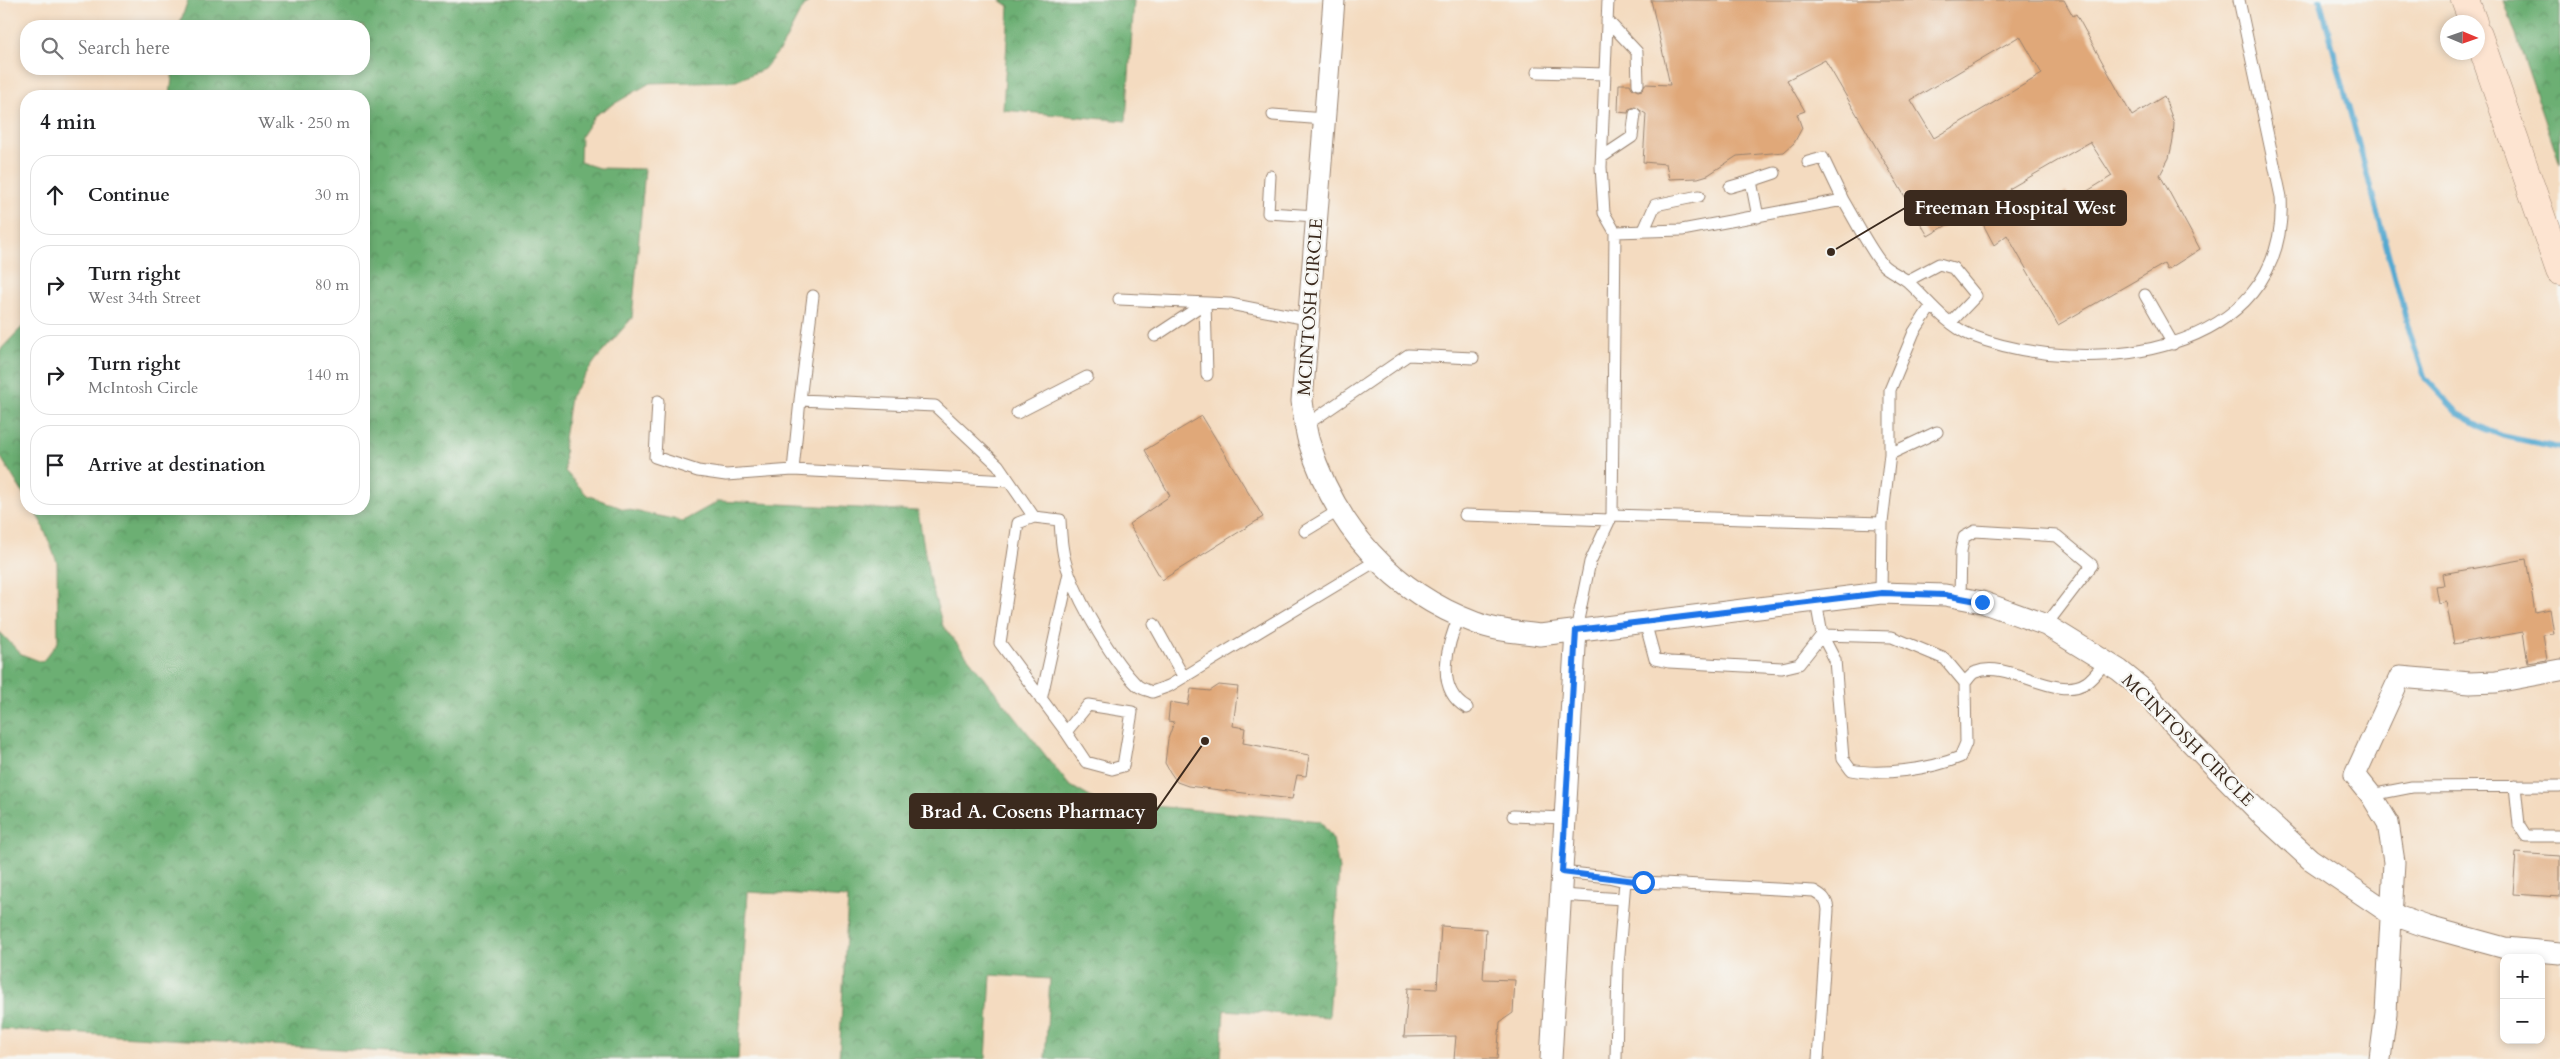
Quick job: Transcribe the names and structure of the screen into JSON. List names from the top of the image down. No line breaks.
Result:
{"streets":{"street":["MCINTOSH CIRCLE"]},"places":["Freeman Hospital West","Brad A. Cosens Pharmacy"],"north":"right","page":{"search":"Search here","heading":["4 min","Walk · 250 m"],"list":[["Continue","30 m"],["Turn right","West 34th Street","80 m"],["Turn right","McIntosh Circle","140 m"],"Arrive at destination"],"map_buttons":["+","−"]}}
